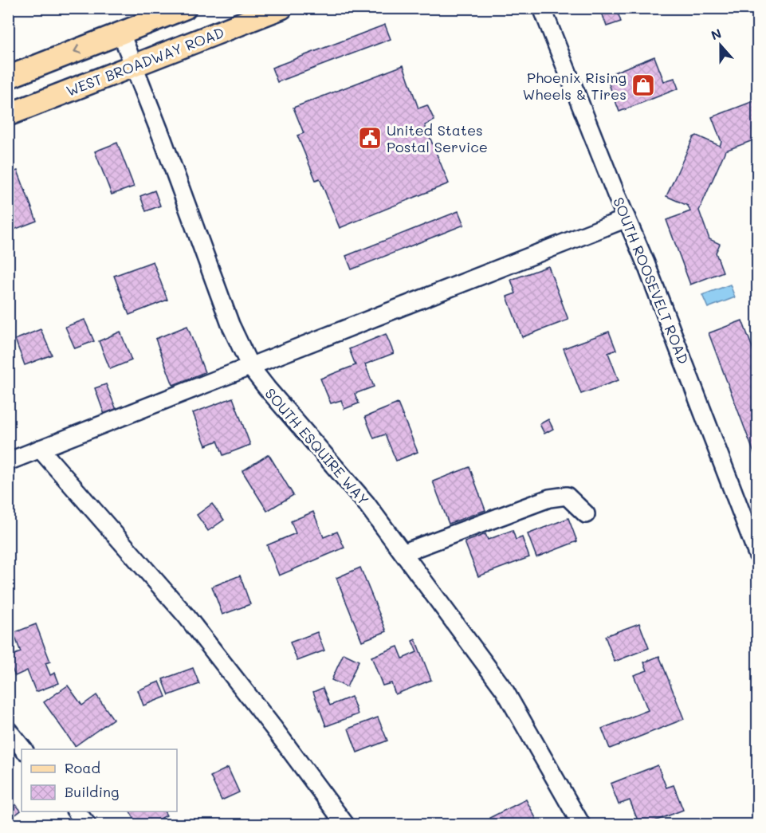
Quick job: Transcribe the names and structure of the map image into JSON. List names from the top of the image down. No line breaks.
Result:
{"streets":{"main road":["WEST BROADWAY ROAD"],"street":["SOUTH ROOSEVELT ROAD","SOUTH ESQUIRE WAY"]},"crossings":[["WEST BROADWAY ROAD","SOUTH ESQUIRE WAY"]],"places":{"shop":["Phoenix Rising Wheels & Tires"],"public building":["United States Postal Service"]},"legend":["Road","Building"],"north":"top"}
